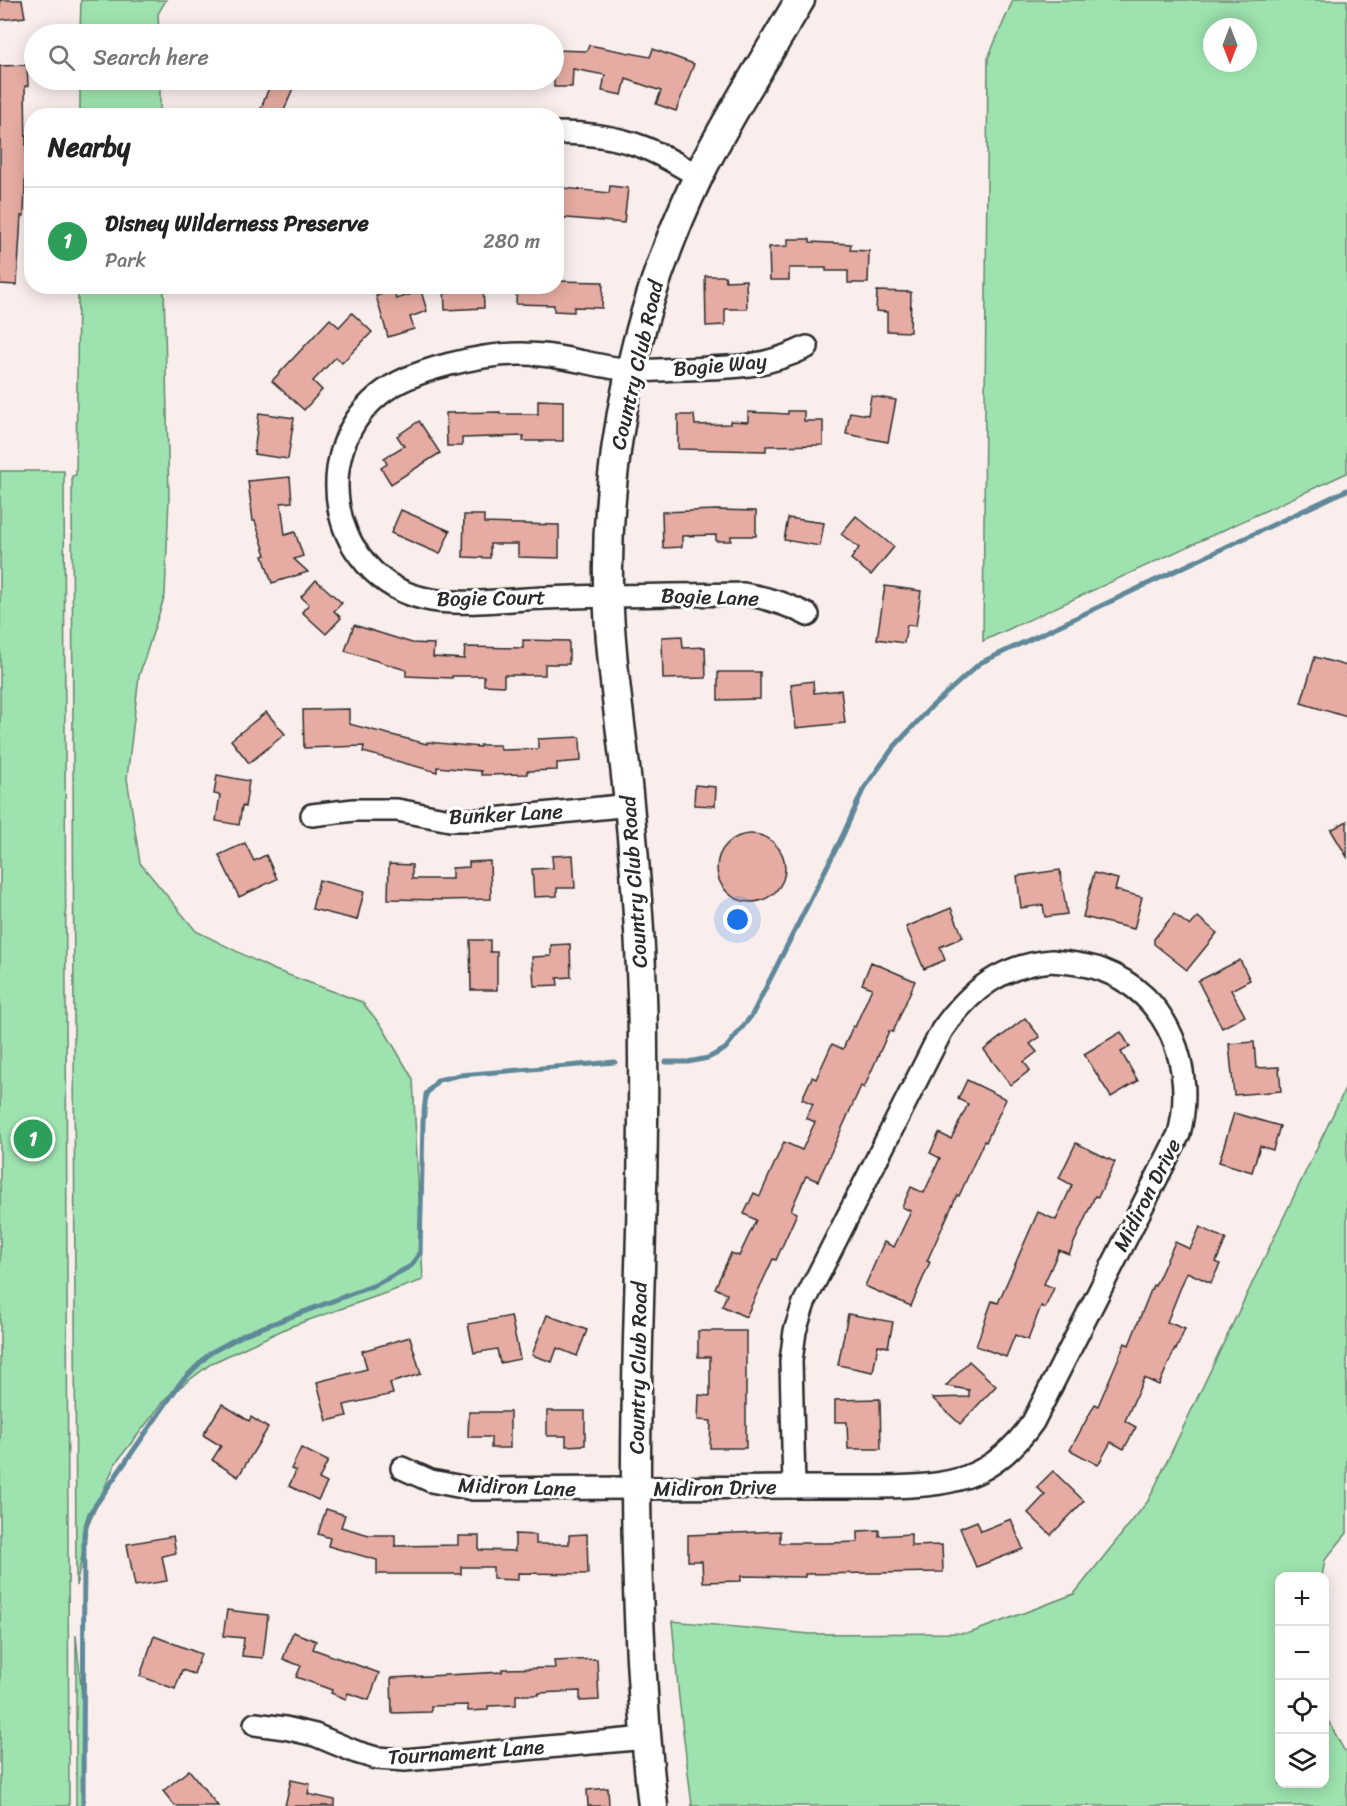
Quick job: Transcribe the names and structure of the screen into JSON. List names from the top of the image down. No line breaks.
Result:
{"streets":{"street":["Country Club Road","Bogie Way","Bogie Lane","Bogie Court","Bunker Lane","Midiron Drive","Midiron Lane","Tournament Lane"]},"crossings":[["Country Club Road","Bogie Way"],["Country Club Road","Bogie Lane"],["Country Club Road","Bogie Court"],["Country Club Road","Bunker Lane"],["Country Club Road","Midiron Drive"],["Country Club Road","Midiron Lane"],["Country Club Road","Tournament Lane"],["Bogie Way","Bogie Court"],["Bogie Lane","Bogie Court"],["Midiron Drive","Midiron Lane"]],"north":"bottom","page":{"search":"Search here","heading":"Nearby","list":[{"mark":"1","name":"Disney Wilderness Preserve","note":"Park","value":"280 m"}],"pins":"1","map_buttons":["+","−"]}}
